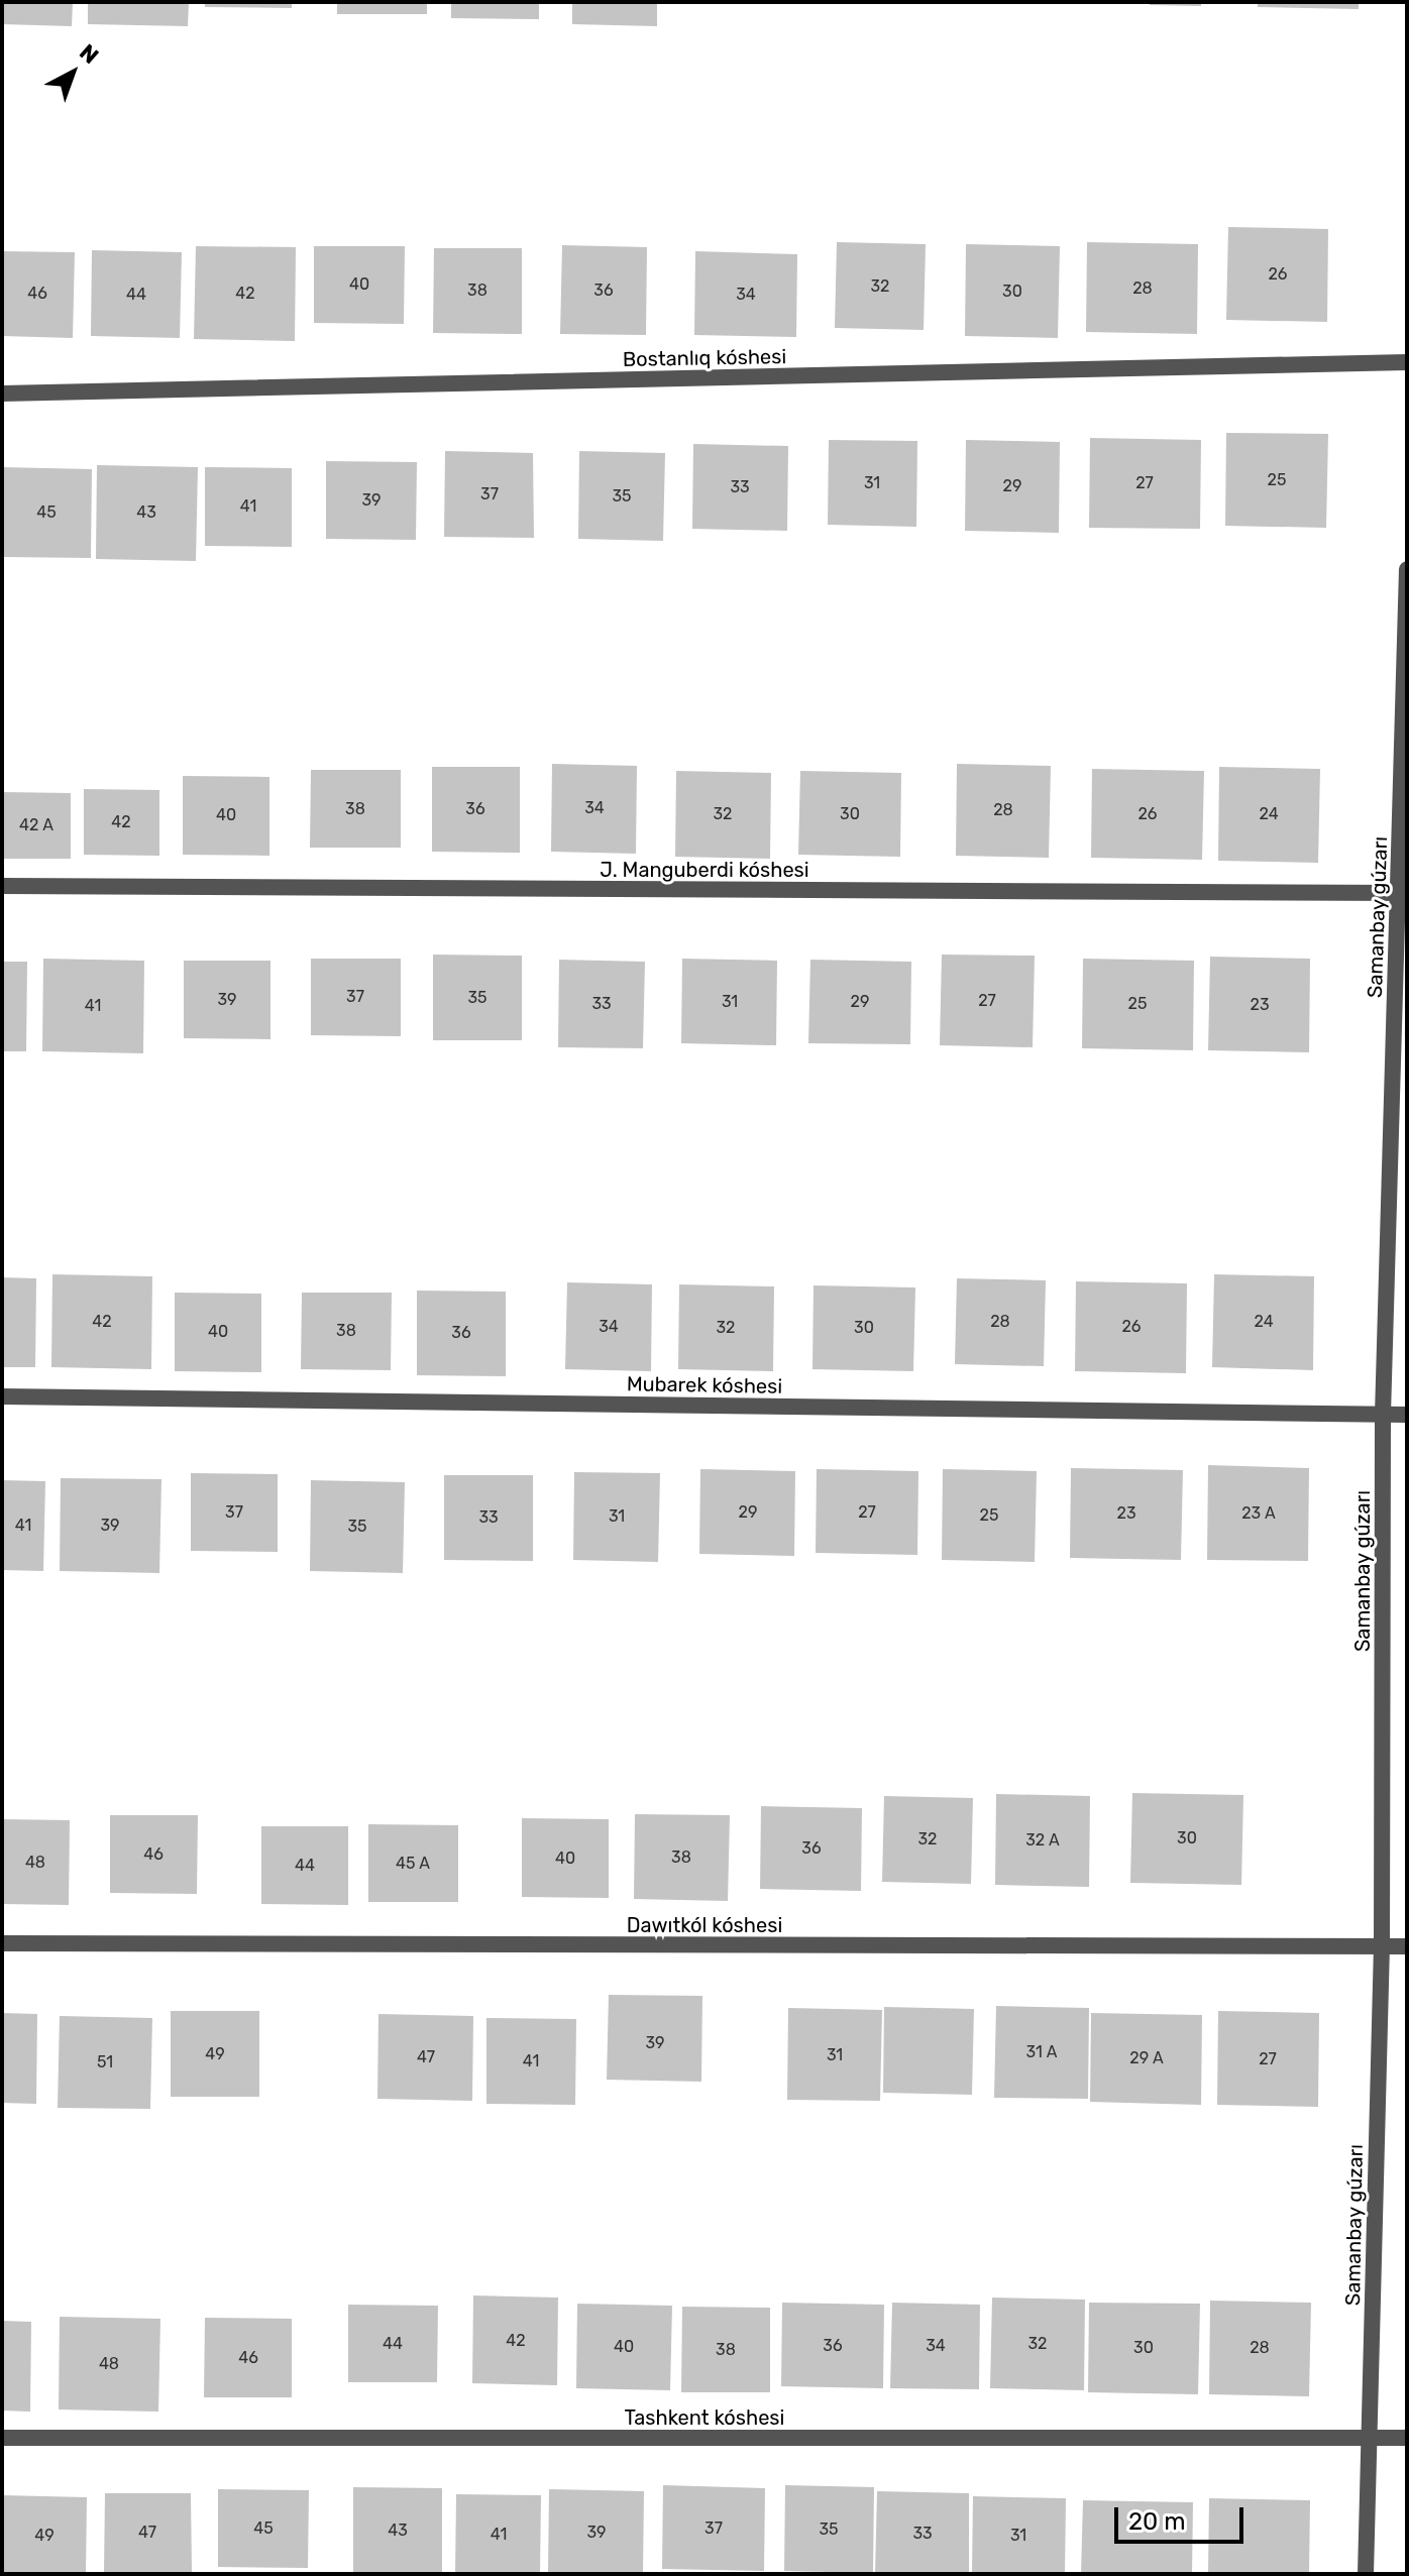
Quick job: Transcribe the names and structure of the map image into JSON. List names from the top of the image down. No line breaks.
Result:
{"streets":{"street":["Bostanlıq kóshesi","J. Manguberdi kóshesi","Samanbay gúzarı","Mubarek kóshesi","Dawıtkól kóshesi","Tashkent kóshesi"]},"crossings":[["J. Manguberdi kóshesi","Samanbay gúzarı"],["Samanbay gúzarı","Mubarek kóshesi"],["Samanbay gúzarı","Dawıtkól kóshesi"],["Samanbay gúzarı","Tashkent kóshesi"]],"house_numbers":["26","40","32","28","38","36","30","46","42","44","34","25","31","27","29","33","37","35","39","41","45","43","34","38","36","28","32","30","26","24","40","42","42 А","37","35","39","27","31","29","33","25","23","41","42","28","24","34","26","32","30","38","40","36","37","29","27","23","23 А","25","31","33","41","39","35","30","32","32 А","36","46","38","40","48","45 А","44","39","31 А","49","31","47","29 А","27","41","51","42","44","32","36","34","40","30","28","38","46","48","45","37","35","43","47","39","33","41","49","31"],"scale_bar":"20 m","north":"top right"}
